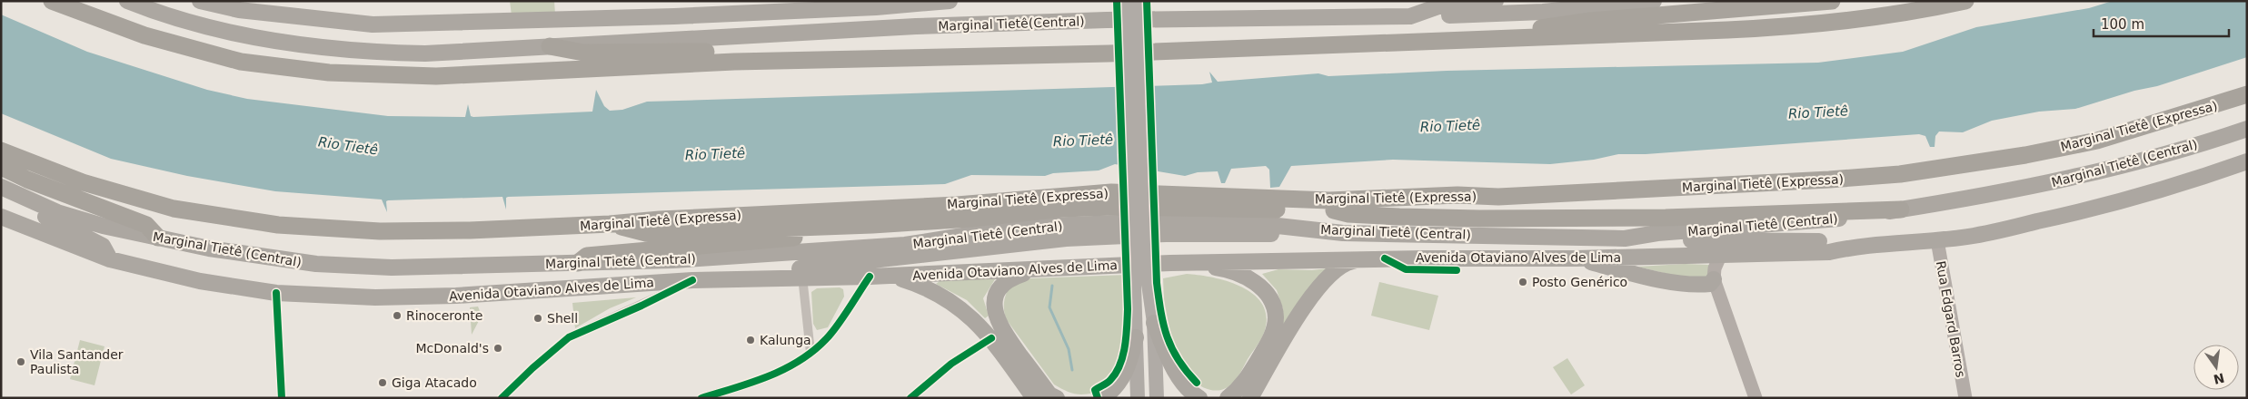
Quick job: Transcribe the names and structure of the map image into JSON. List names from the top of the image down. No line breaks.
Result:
{"streets":{"highway":["Marginal Tietê(Central)","Marginal Tietê (Expressa)","Marginal Tietê (Central)","Avenida Otaviano Alves de Lima"],"main road":["Rua Edgard Barros"]},"crossings":[["Marginal Tietê (Expressa)","Marginal Tietê (Central)"],["Avenida Otaviano Alves de Lima","Rua Edgard Barros"]],"water":["Rio Tietê"],"places":["Posto Genérico","Rinoceronte","Shell","Kalunga","McDonald's","Vila Santander Paulista","Giga Atacado"],"scale_bar":"100 m","north":"bottom"}
